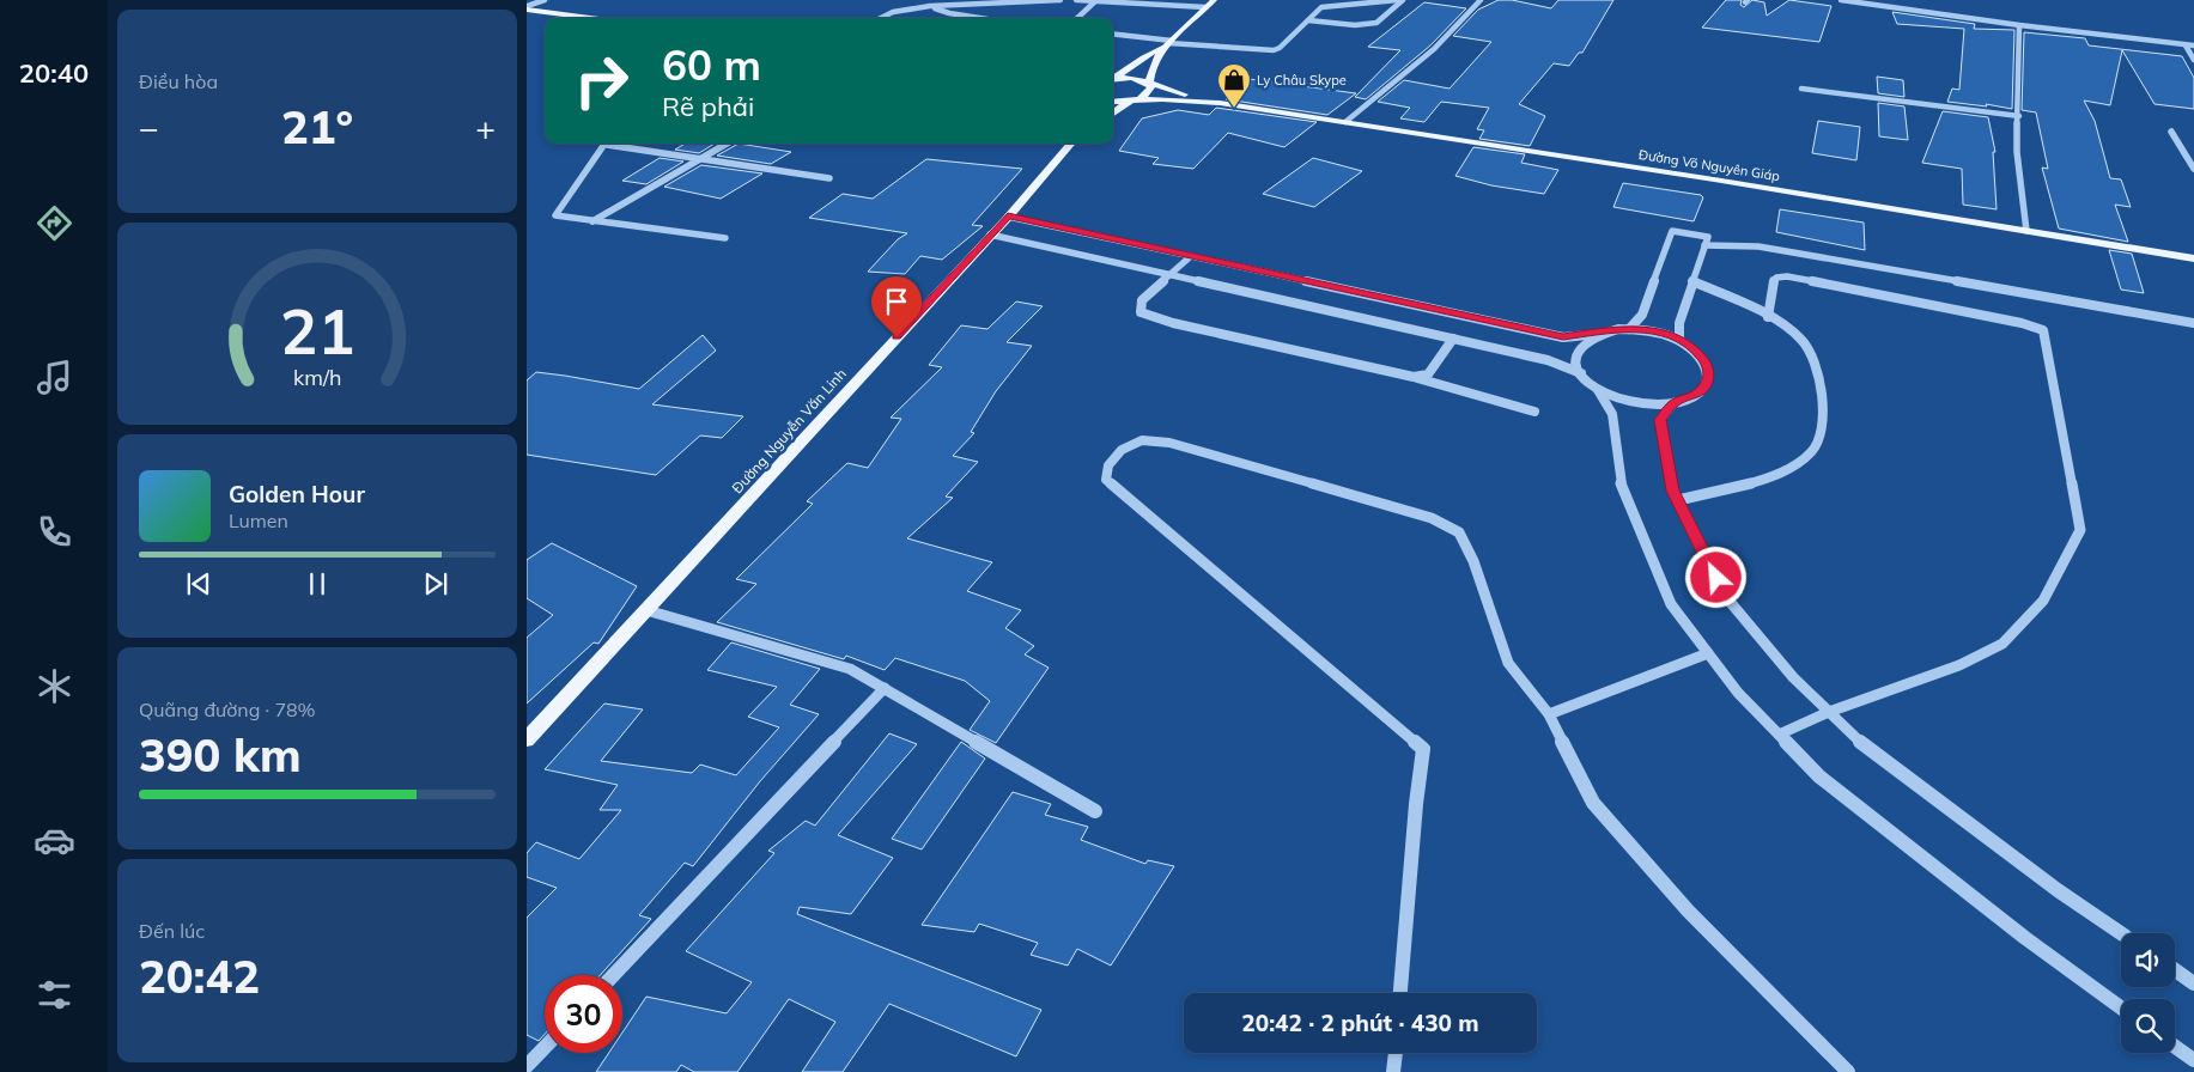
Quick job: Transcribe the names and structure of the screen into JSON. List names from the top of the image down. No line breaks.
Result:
{"streets":{"main road":["Đường Võ Nguyên Giáp","Đường Nguyễn Văn Linh"]},"places":{"shop":["Ly Châu Skype"]},"page":{"tabs":"20:40","tile":["Điều hòa",["Quãng đường · 78%","390 km"],["Đến lúc","20:42"]],"turn":["60 m","Rẽ phải"],"heat":["−","21°","+"],"song":["Golden Hour","Lumen"],"limit":"30","trip":"20:42 · 2 phút · 430 m","gauge":["21","km/h"]}}
